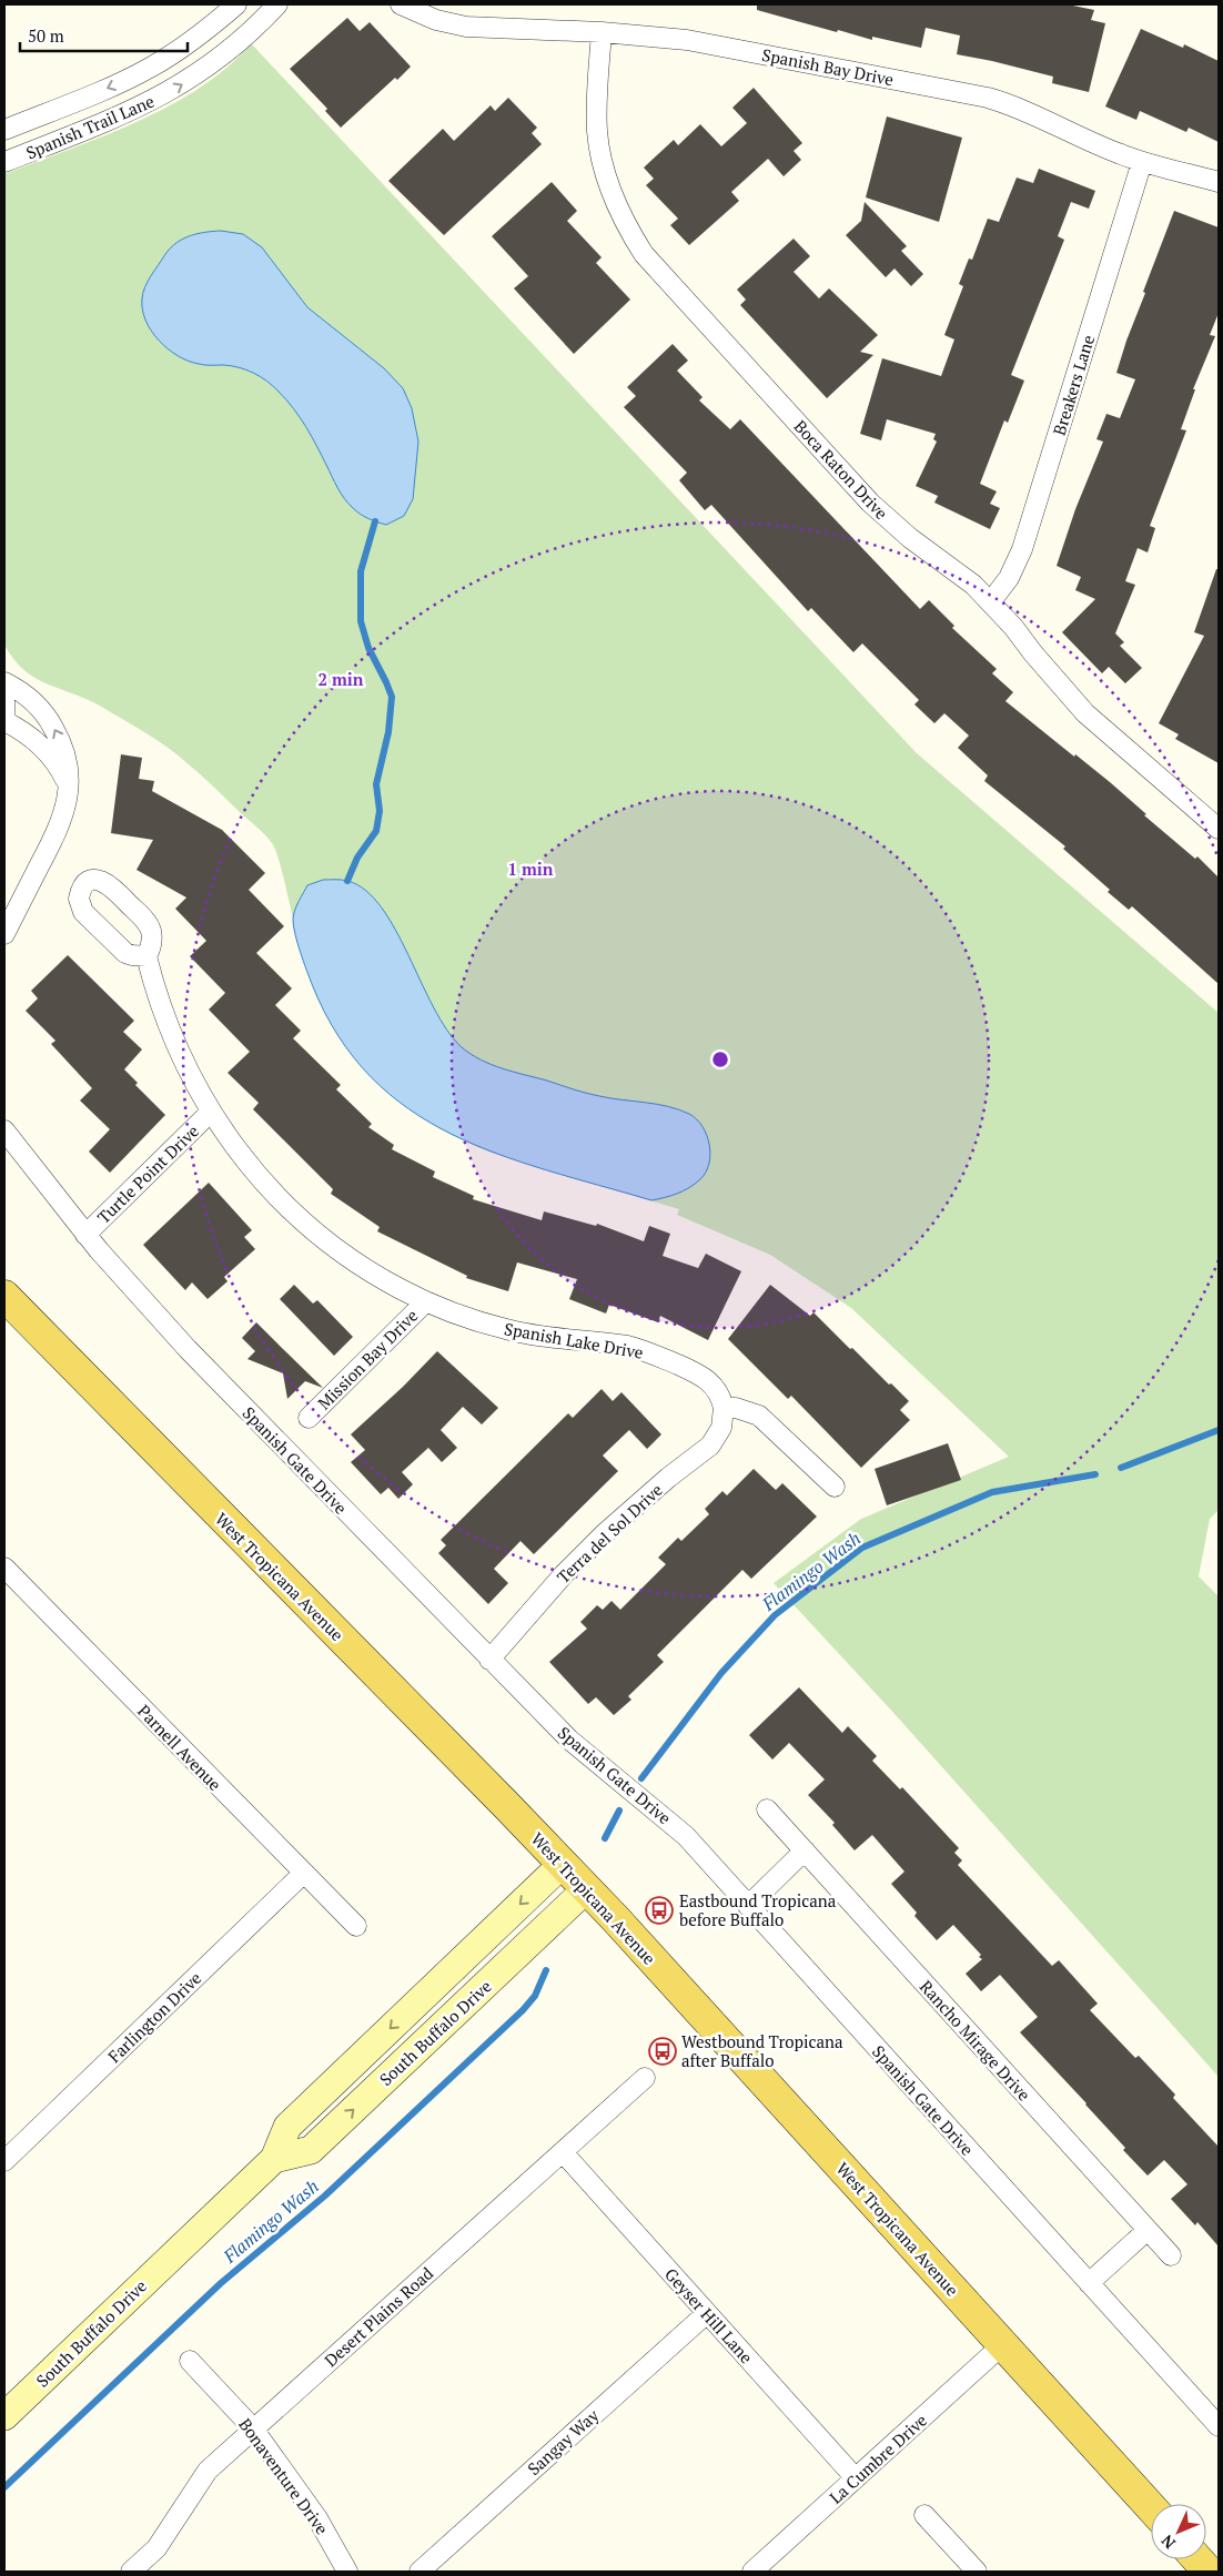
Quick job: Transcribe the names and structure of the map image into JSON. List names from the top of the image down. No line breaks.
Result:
{"streets":{"main road":["West Tropicana Avenue","South Buffalo Drive"],"street":["Spanish Bay Drive","Spanish Trail Lane","Breakers Lane","Boca Raton Drive","Turtle Point Drive","Spanish Lake Drive","Mission Bay Drive","Spanish Gate Drive","Terra del Sol Drive","Parnell Avenue","Farlington Drive","Rancho Mirage Drive","Geyser Hill Lane","Desert Plains Road","Sangay Way","La Cumbre Drive","Bonaventure Drive"]},"crossings":[["Spanish Bay Drive","Breakers Lane"],["Spanish Bay Drive","Boca Raton Drive"],["Breakers Lane","Boca Raton Drive"],["Turtle Point Drive","Spanish Lake Drive"],["Turtle Point Drive","Spanish Gate Drive"],["Spanish Lake Drive","Mission Bay Drive"],["Spanish Lake Drive","Terra del Sol Drive"],["Spanish Gate Drive","Terra del Sol Drive"],["West Tropicana Avenue","South Buffalo Drive"],["West Tropicana Avenue","La Cumbre Drive"],["Parnell Avenue","Farlington Drive"],["Geyser Hill Lane","Desert Plains Road"],["Geyser Hill Lane","Sangay Way"],["Geyser Hill Lane","La Cumbre Drive"],["Desert Plains Road","Bonaventure Drive"]],"water":["Flamingo Wash"],"places":{"bus stop":["Eastbound Tropicana before Buffalo","Westbound Tropicana after Buffalo"]},"scale_bar":"50 m","north":"bottom left","rings":["2 min","1 min"]}
